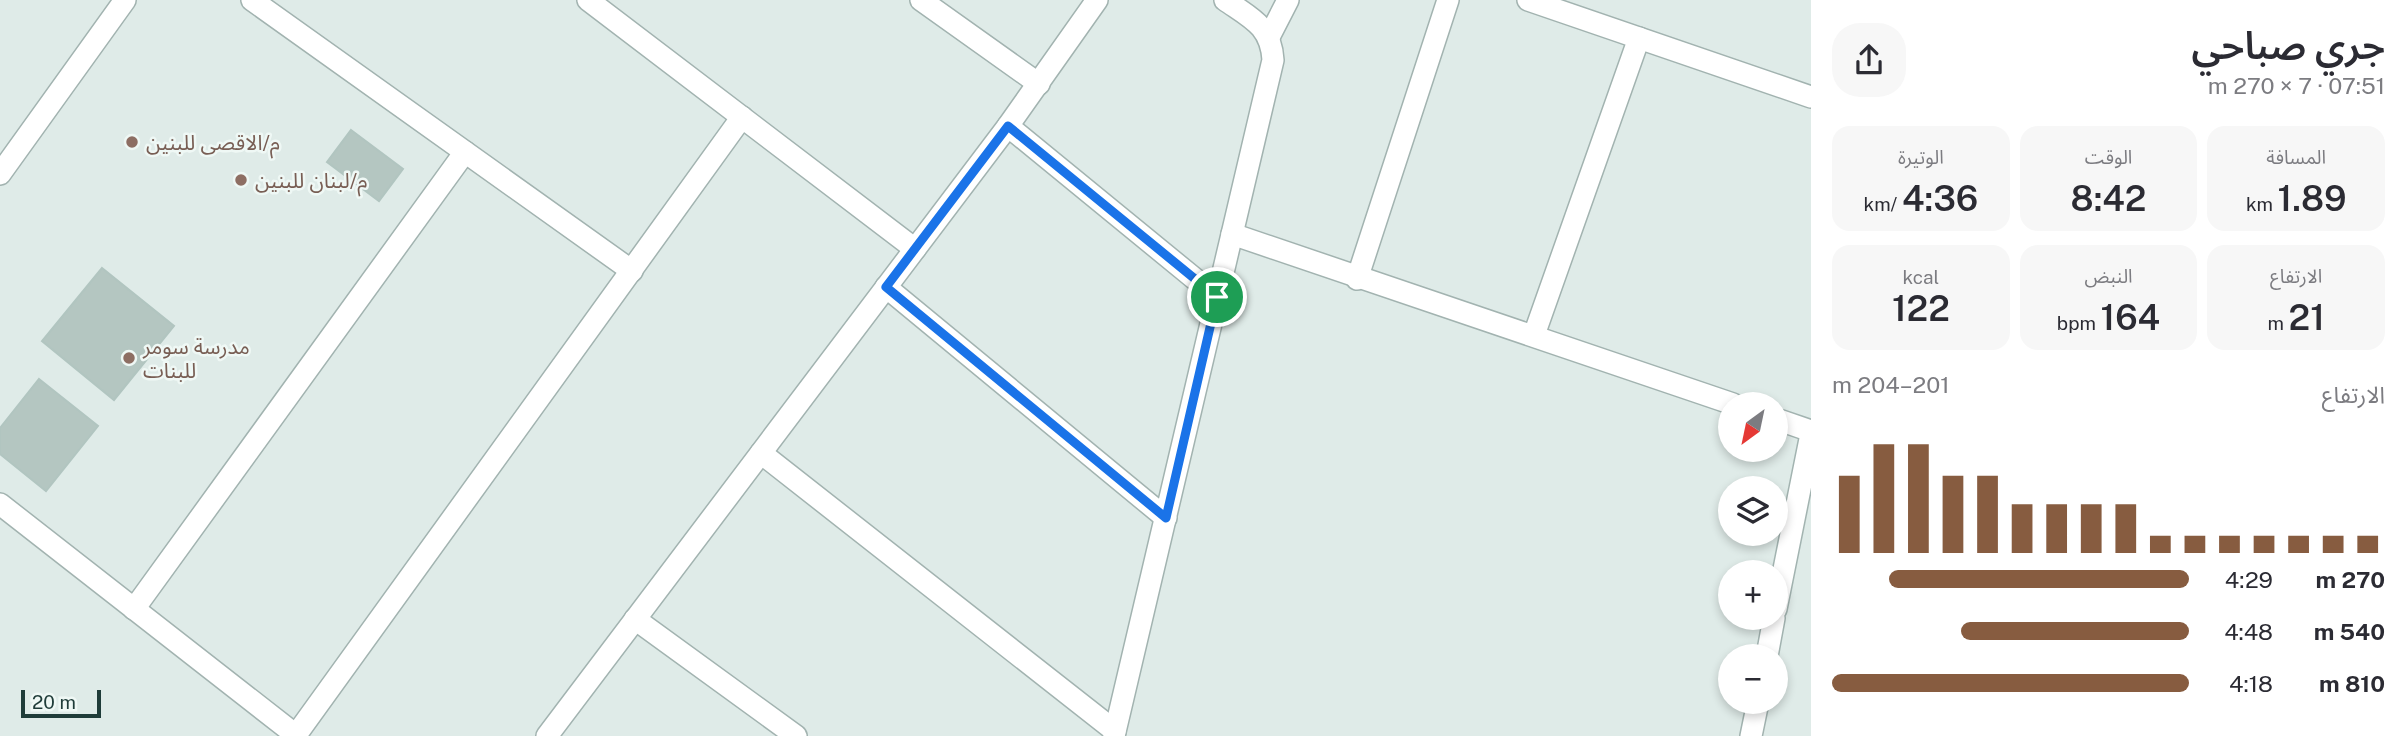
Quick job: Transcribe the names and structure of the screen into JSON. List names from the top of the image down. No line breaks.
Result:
{"places":["م/الاقصى للبنين","م/لبنان للبنين","مدرسة سومر للبنات"],"scale_bar":"20 m","north":"bottom left","page":{"heading":["جري صباحي","07:51 · 7 × 270 m"],"stats":[["المسافة","1.89 km"],["الوقت","8:42"],["الوتيرة","4:36 /km"],["الارتفاع","21 m"],["النبض","164 bpm"],["kcal","122"]],"chart":["الارتفاع","201–204 m"],"map_buttons":["+","−"],"list":[{"name":"270 m","note":"4:29"},{"name":"540 m","note":"4:48"},{"name":"810 m","note":"4:18"}],"scale":"20 m"}}
